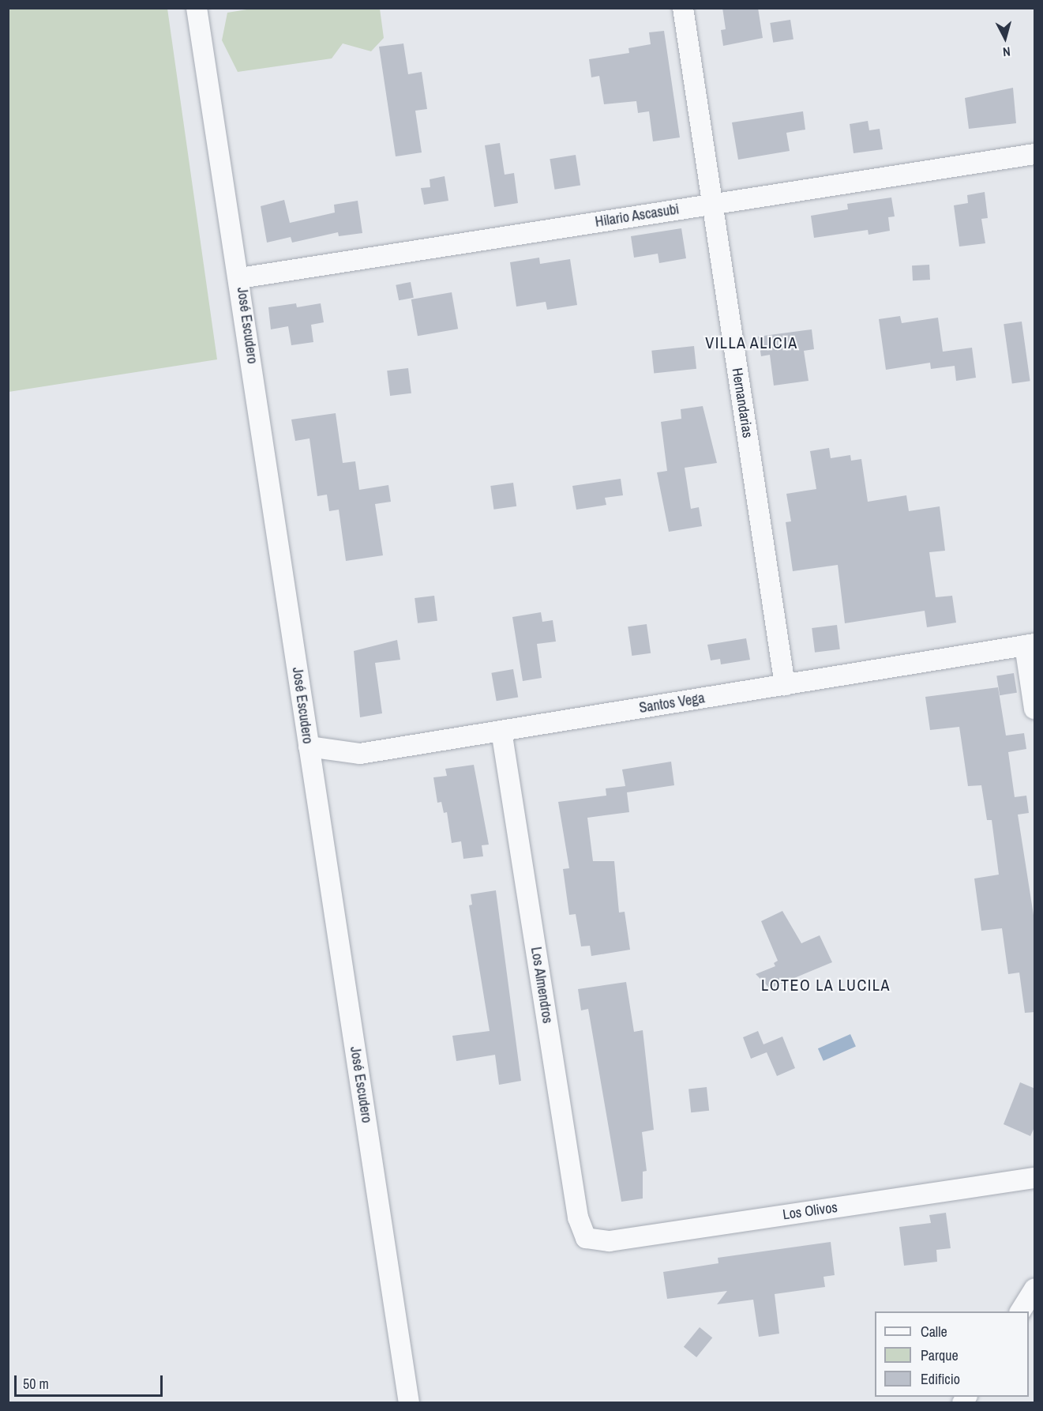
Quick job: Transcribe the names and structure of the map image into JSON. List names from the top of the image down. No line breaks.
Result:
{"streets":{"street":["Hilario Ascasubi","José Escudero","Hernandarias","Santos Vega","Los Almendros","Los Olivos"]},"crossings":[["Hilario Ascasubi","José Escudero"],["Hilario Ascasubi","Hernandarias"],["José Escudero","Santos Vega"],["Hernandarias","Santos Vega"],["Santos Vega","Los Almendros"],["Los Almendros","Los Olivos"]],"districts":["VILLA ALICIA","LOTEO LA LUCILA"],"legend":["Calle","Parque","Edificio"],"scale_bar":"50 m","north":"bottom"}
